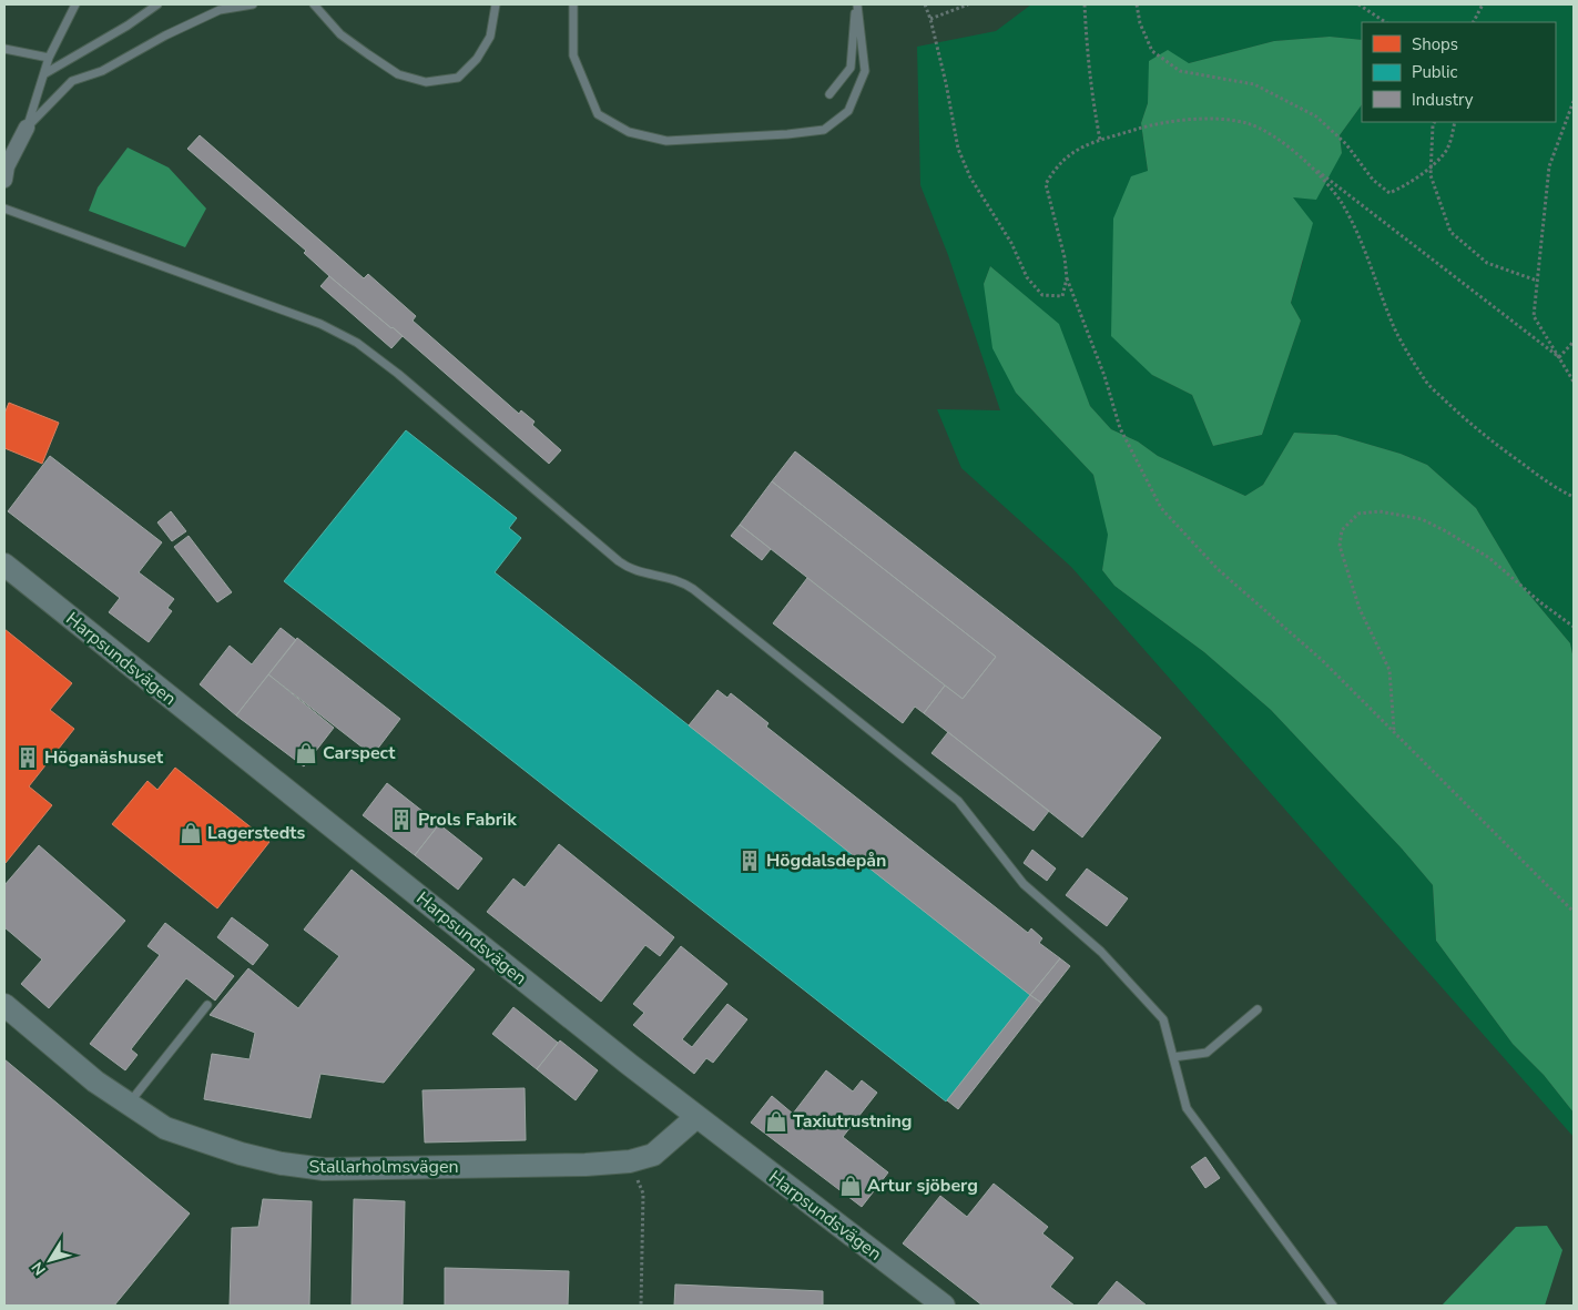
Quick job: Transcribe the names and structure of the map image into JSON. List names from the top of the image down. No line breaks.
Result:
{"streets":{"street":["Harpsundsvägen","Stallarholmsvägen"]},"crossings":[["Harpsundsvägen","Stallarholmsvägen"]],"places":{"shop":["Carspect","Lagerstedts","Taxiutrustning","Artur sjöberg"],"building":["Höganäshuset","Prols Fabrik","Högdalsdepån"]},"legend":["Shops","Public","Industry"],"north":"bottom left"}
